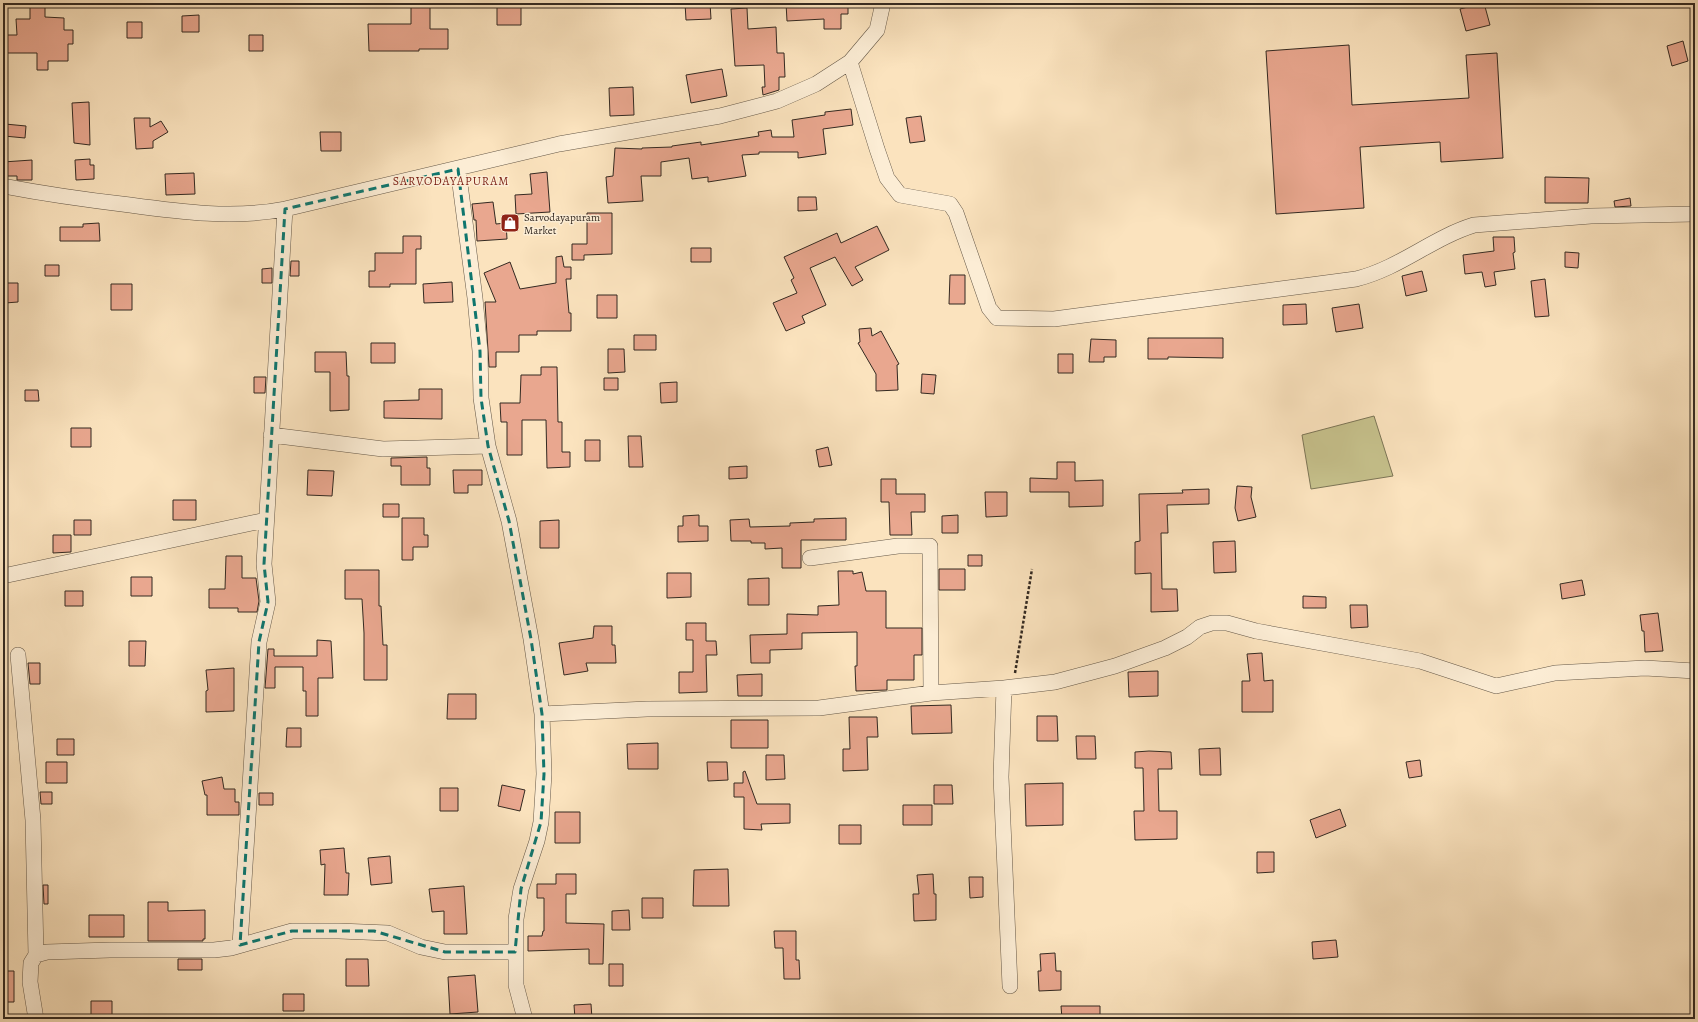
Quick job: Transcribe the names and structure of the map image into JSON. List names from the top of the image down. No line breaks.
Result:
{"districts":["SARVODAYAPURAM"],"places":{"shop":["Sarvodayapuram Market"]}}
